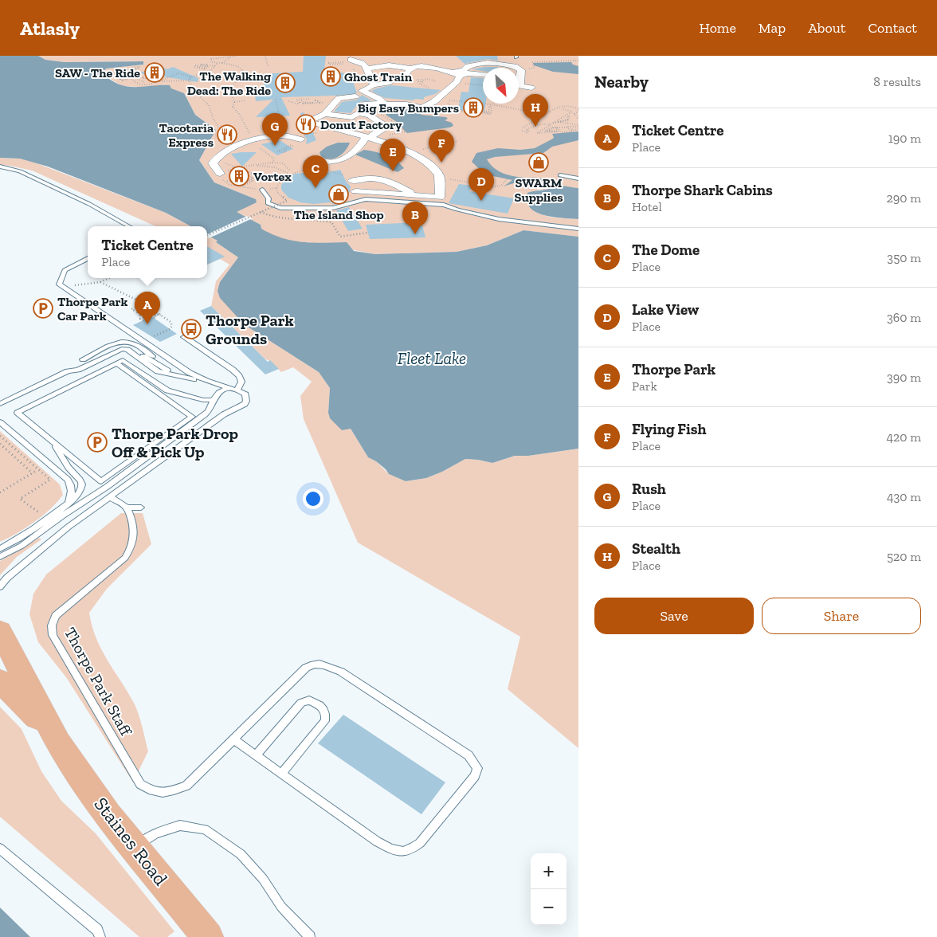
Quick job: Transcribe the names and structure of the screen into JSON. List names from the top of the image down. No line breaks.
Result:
{"streets":{"main road":["Staines Road"],"lane":["Thorpe Park Staff"]},"water":["Fleet Lake"],"places":{"building":["SAW - The Ride","Ghost Train","The Walking Dead: The Ride","Big Easy Bumpers","Vortex"],"restaurant":["Donut Factory","Tacotaria Express"],"shop":["SWARM Supplies","The Island Shop"],"parking":["Thorpe Park Car Park","Thorpe Park Drop Off & Pick Up"],"bus stop":["Thorpe Park Grounds"]},"north":"bottom right","page":{"header":"Atlasly","nav":["Home","Map","About","Contact"],"heading":["Nearby","8 results"],"pins":["H","G","F","E","C","D","B","A"],"list":[{"mark":"A","name":"Ticket Centre","note":"Place","value":"190 m"},{"mark":"B","name":"Thorpe Shark Cabins","note":"Hotel","value":"290 m"},{"mark":"C","name":"The Dome","note":"Place","value":"350 m"},{"mark":"D","name":"Lake View","note":"Place","value":"360 m"},{"mark":"E","name":"Thorpe Park","note":"Park","value":"390 m"},{"mark":"F","name":"Flying Fish","note":"Place","value":"420 m"},{"mark":"G","name":"Rush","note":"Place","value":"430 m"},{"mark":"H","name":"Stealth","note":"Place","value":"520 m"}],"popup":["Ticket Centre","Place"],"buttons":["Save","Share"],"map_buttons":["+","−"]}}
